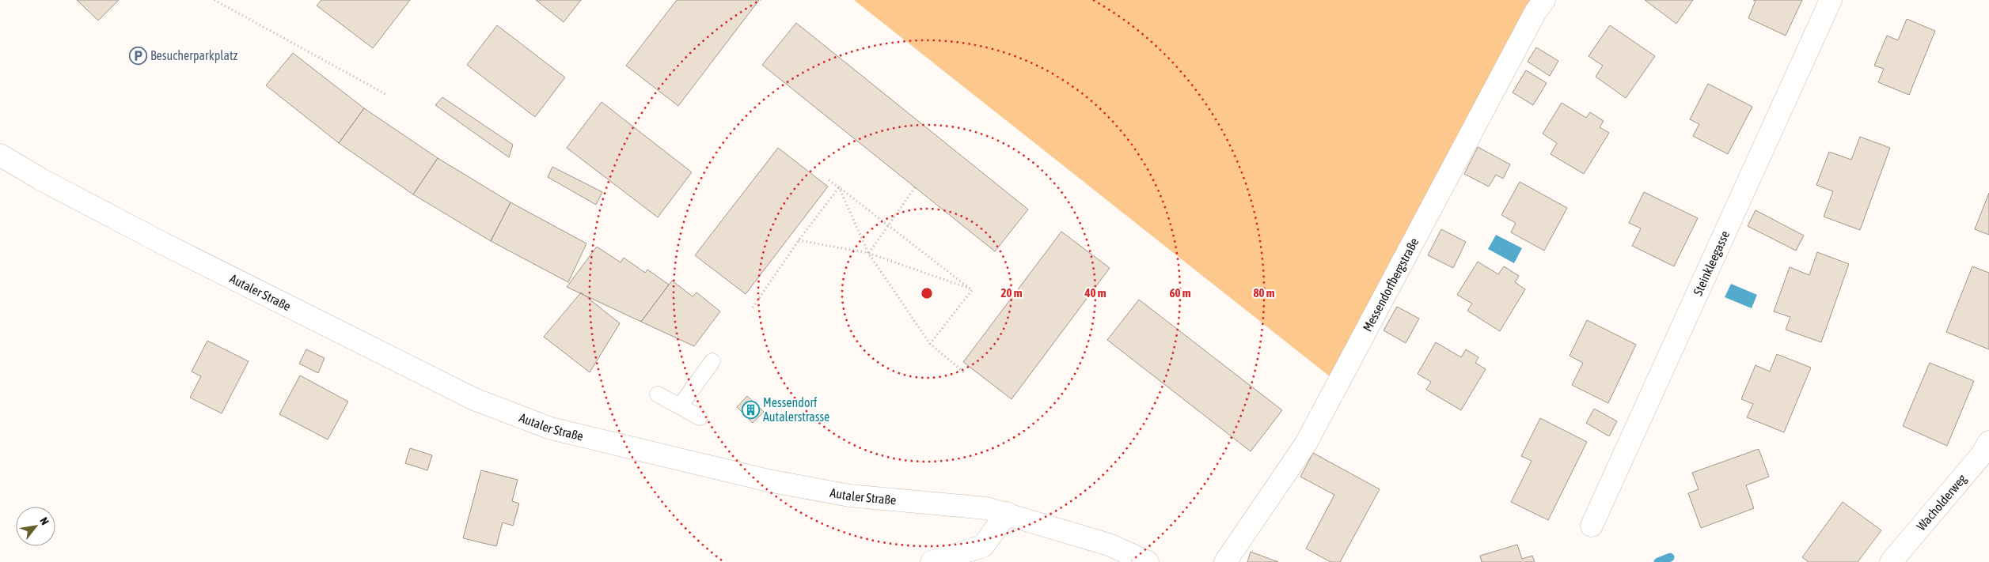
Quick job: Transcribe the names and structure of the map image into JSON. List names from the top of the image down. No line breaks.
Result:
{"streets":{"street":["Steinkleegasse","Messendorfbergstraße","Autaler Straße","Wacholderweg"]},"places":{"parking":["Besucherparkplatz"],"building":["Messendorf Autalerstrasse"]},"north":"top right","rings":["20 m","40 m","60 m","80 m"]}
